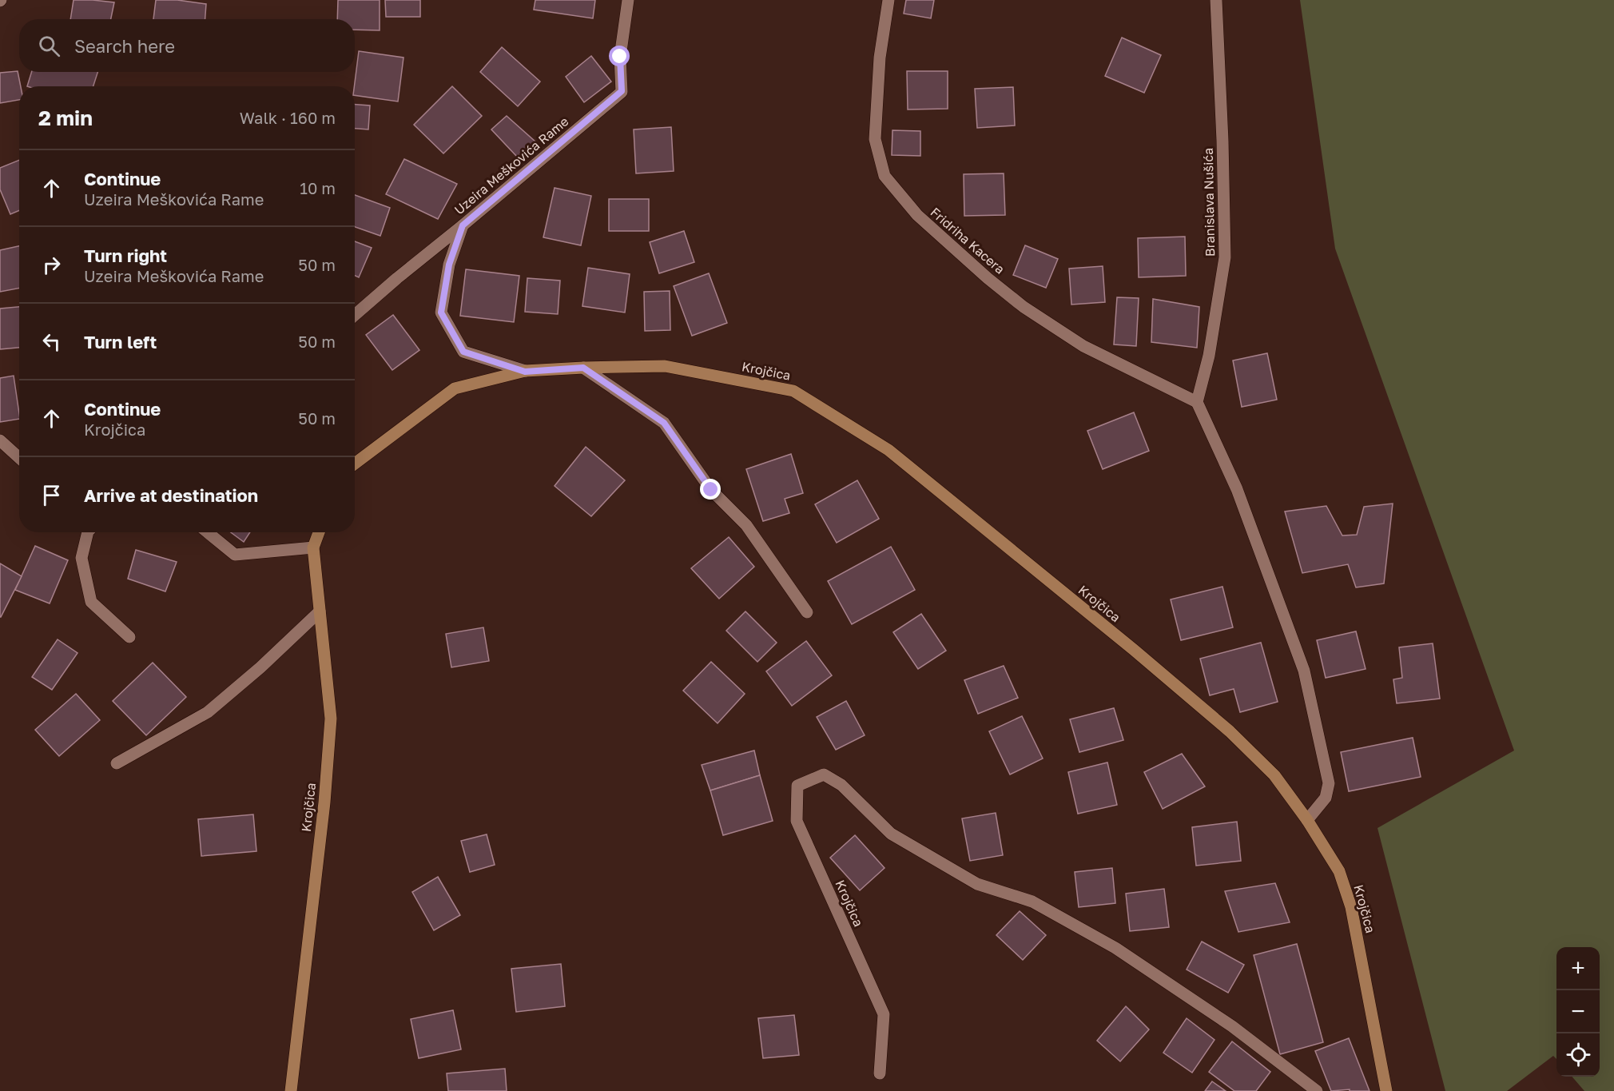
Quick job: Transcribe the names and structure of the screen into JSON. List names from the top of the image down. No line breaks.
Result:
{"streets":{"main road":["Krojčica"],"street":["Uzeira Meškovića Rame","Branislava Nušića","Fridriha Kacera"]},"crossings":[["Branislava Nušića","Fridriha Kacera"]],"page":{"search":"Search here","heading":["2 min","Walk · 160 m"],"list":[["Continue","Uzeira Meškovića Rame","10 m"],["Turn right","Uzeira Meškovića Rame","50 m"],["Turn left","50 m"],["Continue","Krojčica","50 m"],"Arrive at destination"],"map_buttons":["+","−"]}}
